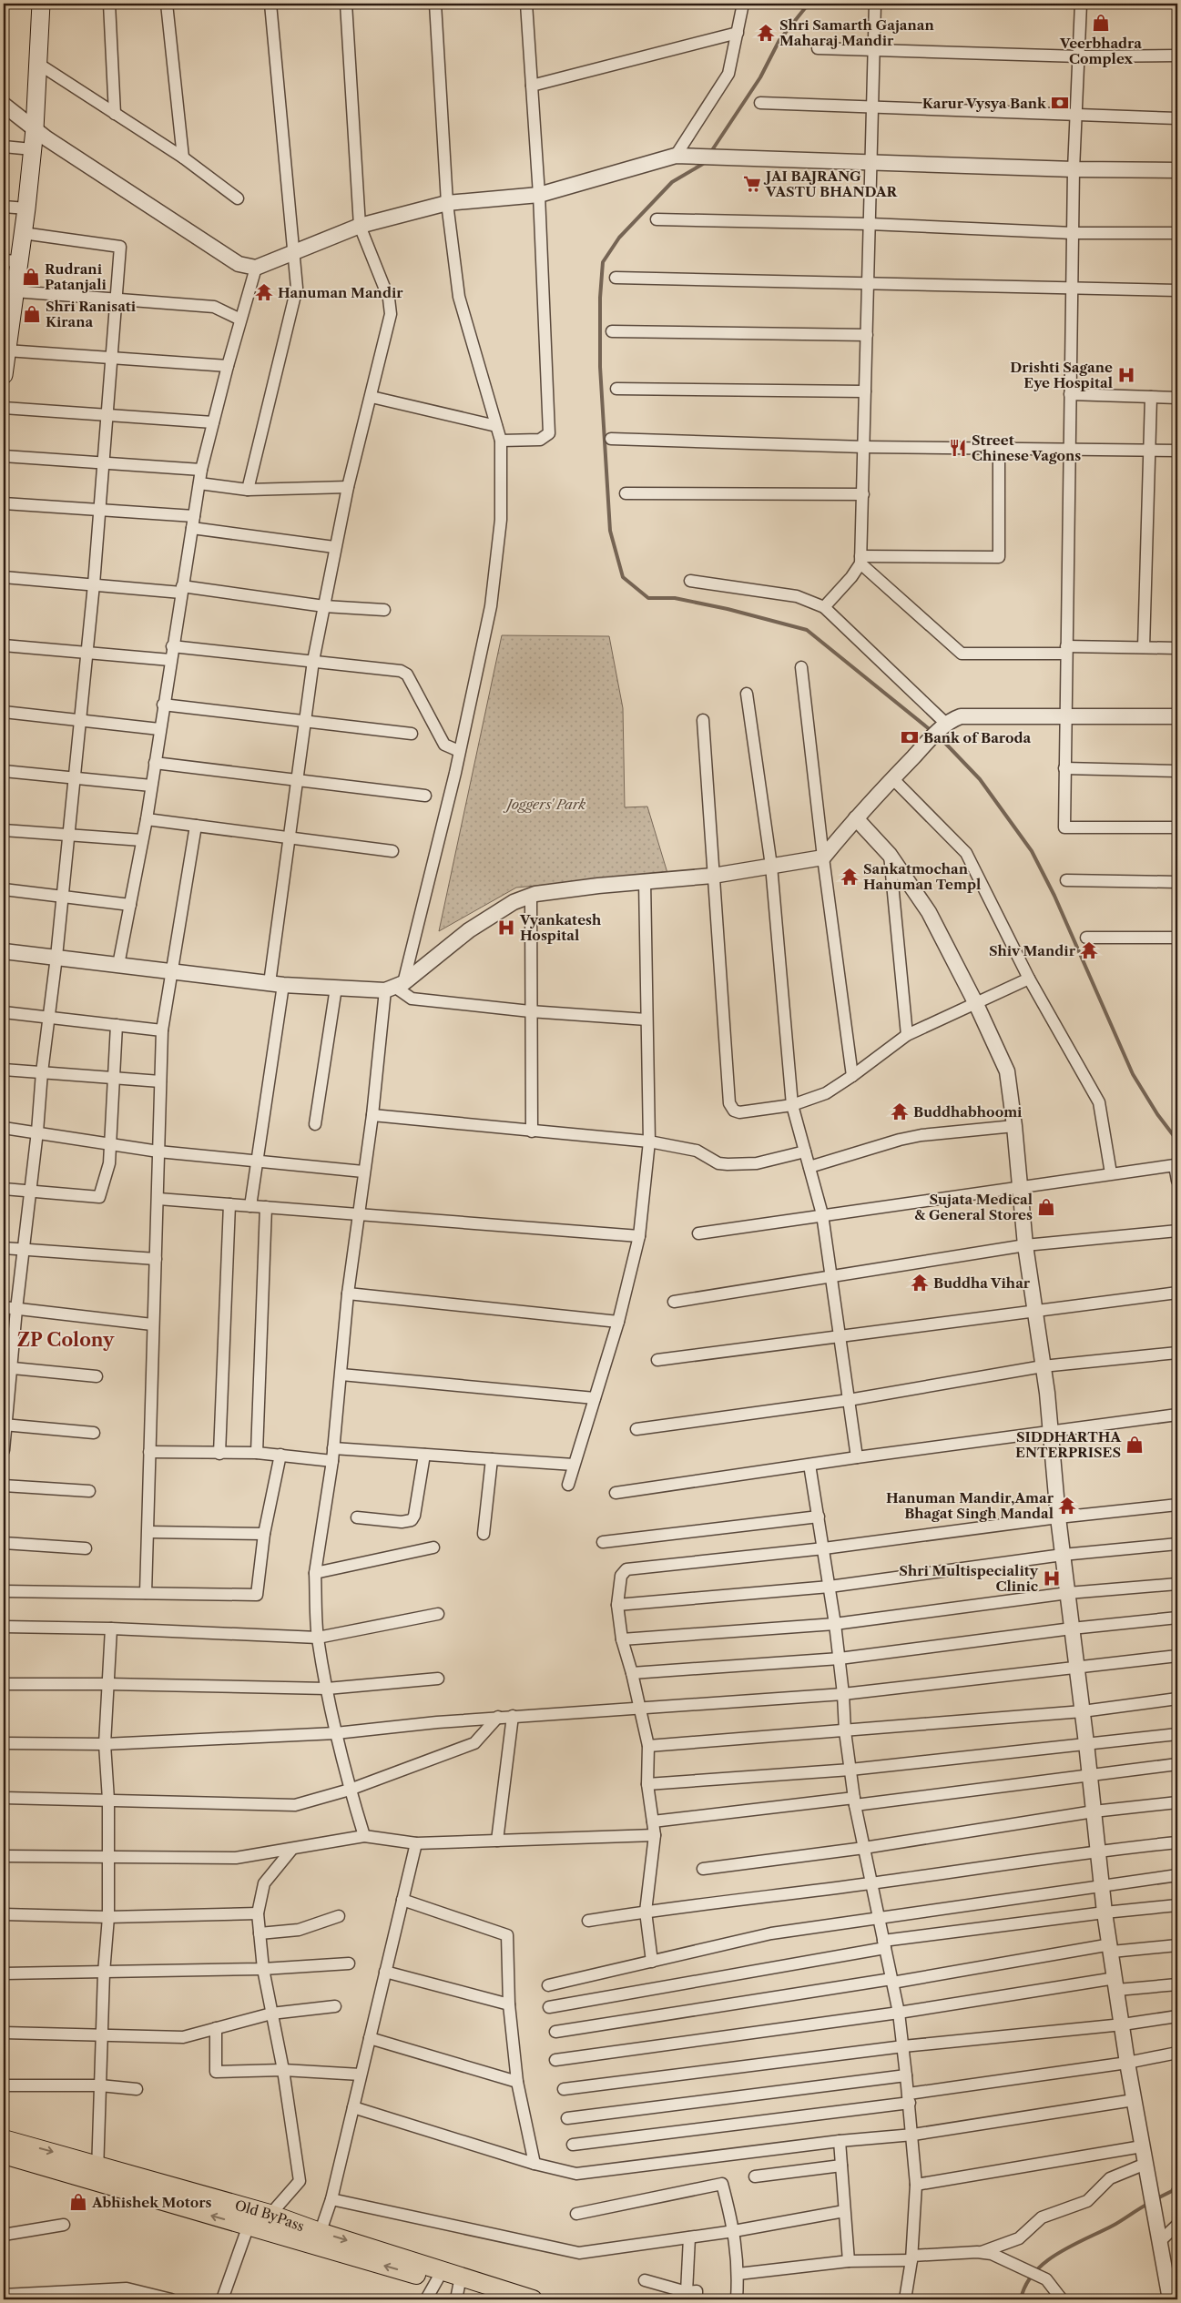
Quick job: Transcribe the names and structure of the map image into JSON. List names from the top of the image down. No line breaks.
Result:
{"streets":{"main road":["Old ByPass"]},"districts":["ZP Colony"],"parks":["Joggers' Park"],"places":{"shop":["Veerbhadra Complex","Rudrani Patanjali","Shri Ranisati Kirana","Sujata Medical & General Stores","SIDDHARTHA ENTERPRISES","Abhishek Motors"],"temple":["Shri Samarth Gajanan Maharaj Mandir","Hanuman Mandir","Sankatmochan Hanuman Templ","Shiv Mandir","Buddhabhoomi","Buddha Vihar","Hanuman Mandir,Amar Bhagat Singh Mandal"],"bank":["Karur Vysya Bank","Bank of Baroda"],"supermarket":["JAI BAJRANG VASTU BHANDAR"],"hospital":["Drishti Sagane Eye Hospital","Vyankatesh Hospital","Shri Multispeciality Clinic"],"restaurant":["Street Chinese Vagons"]}}
